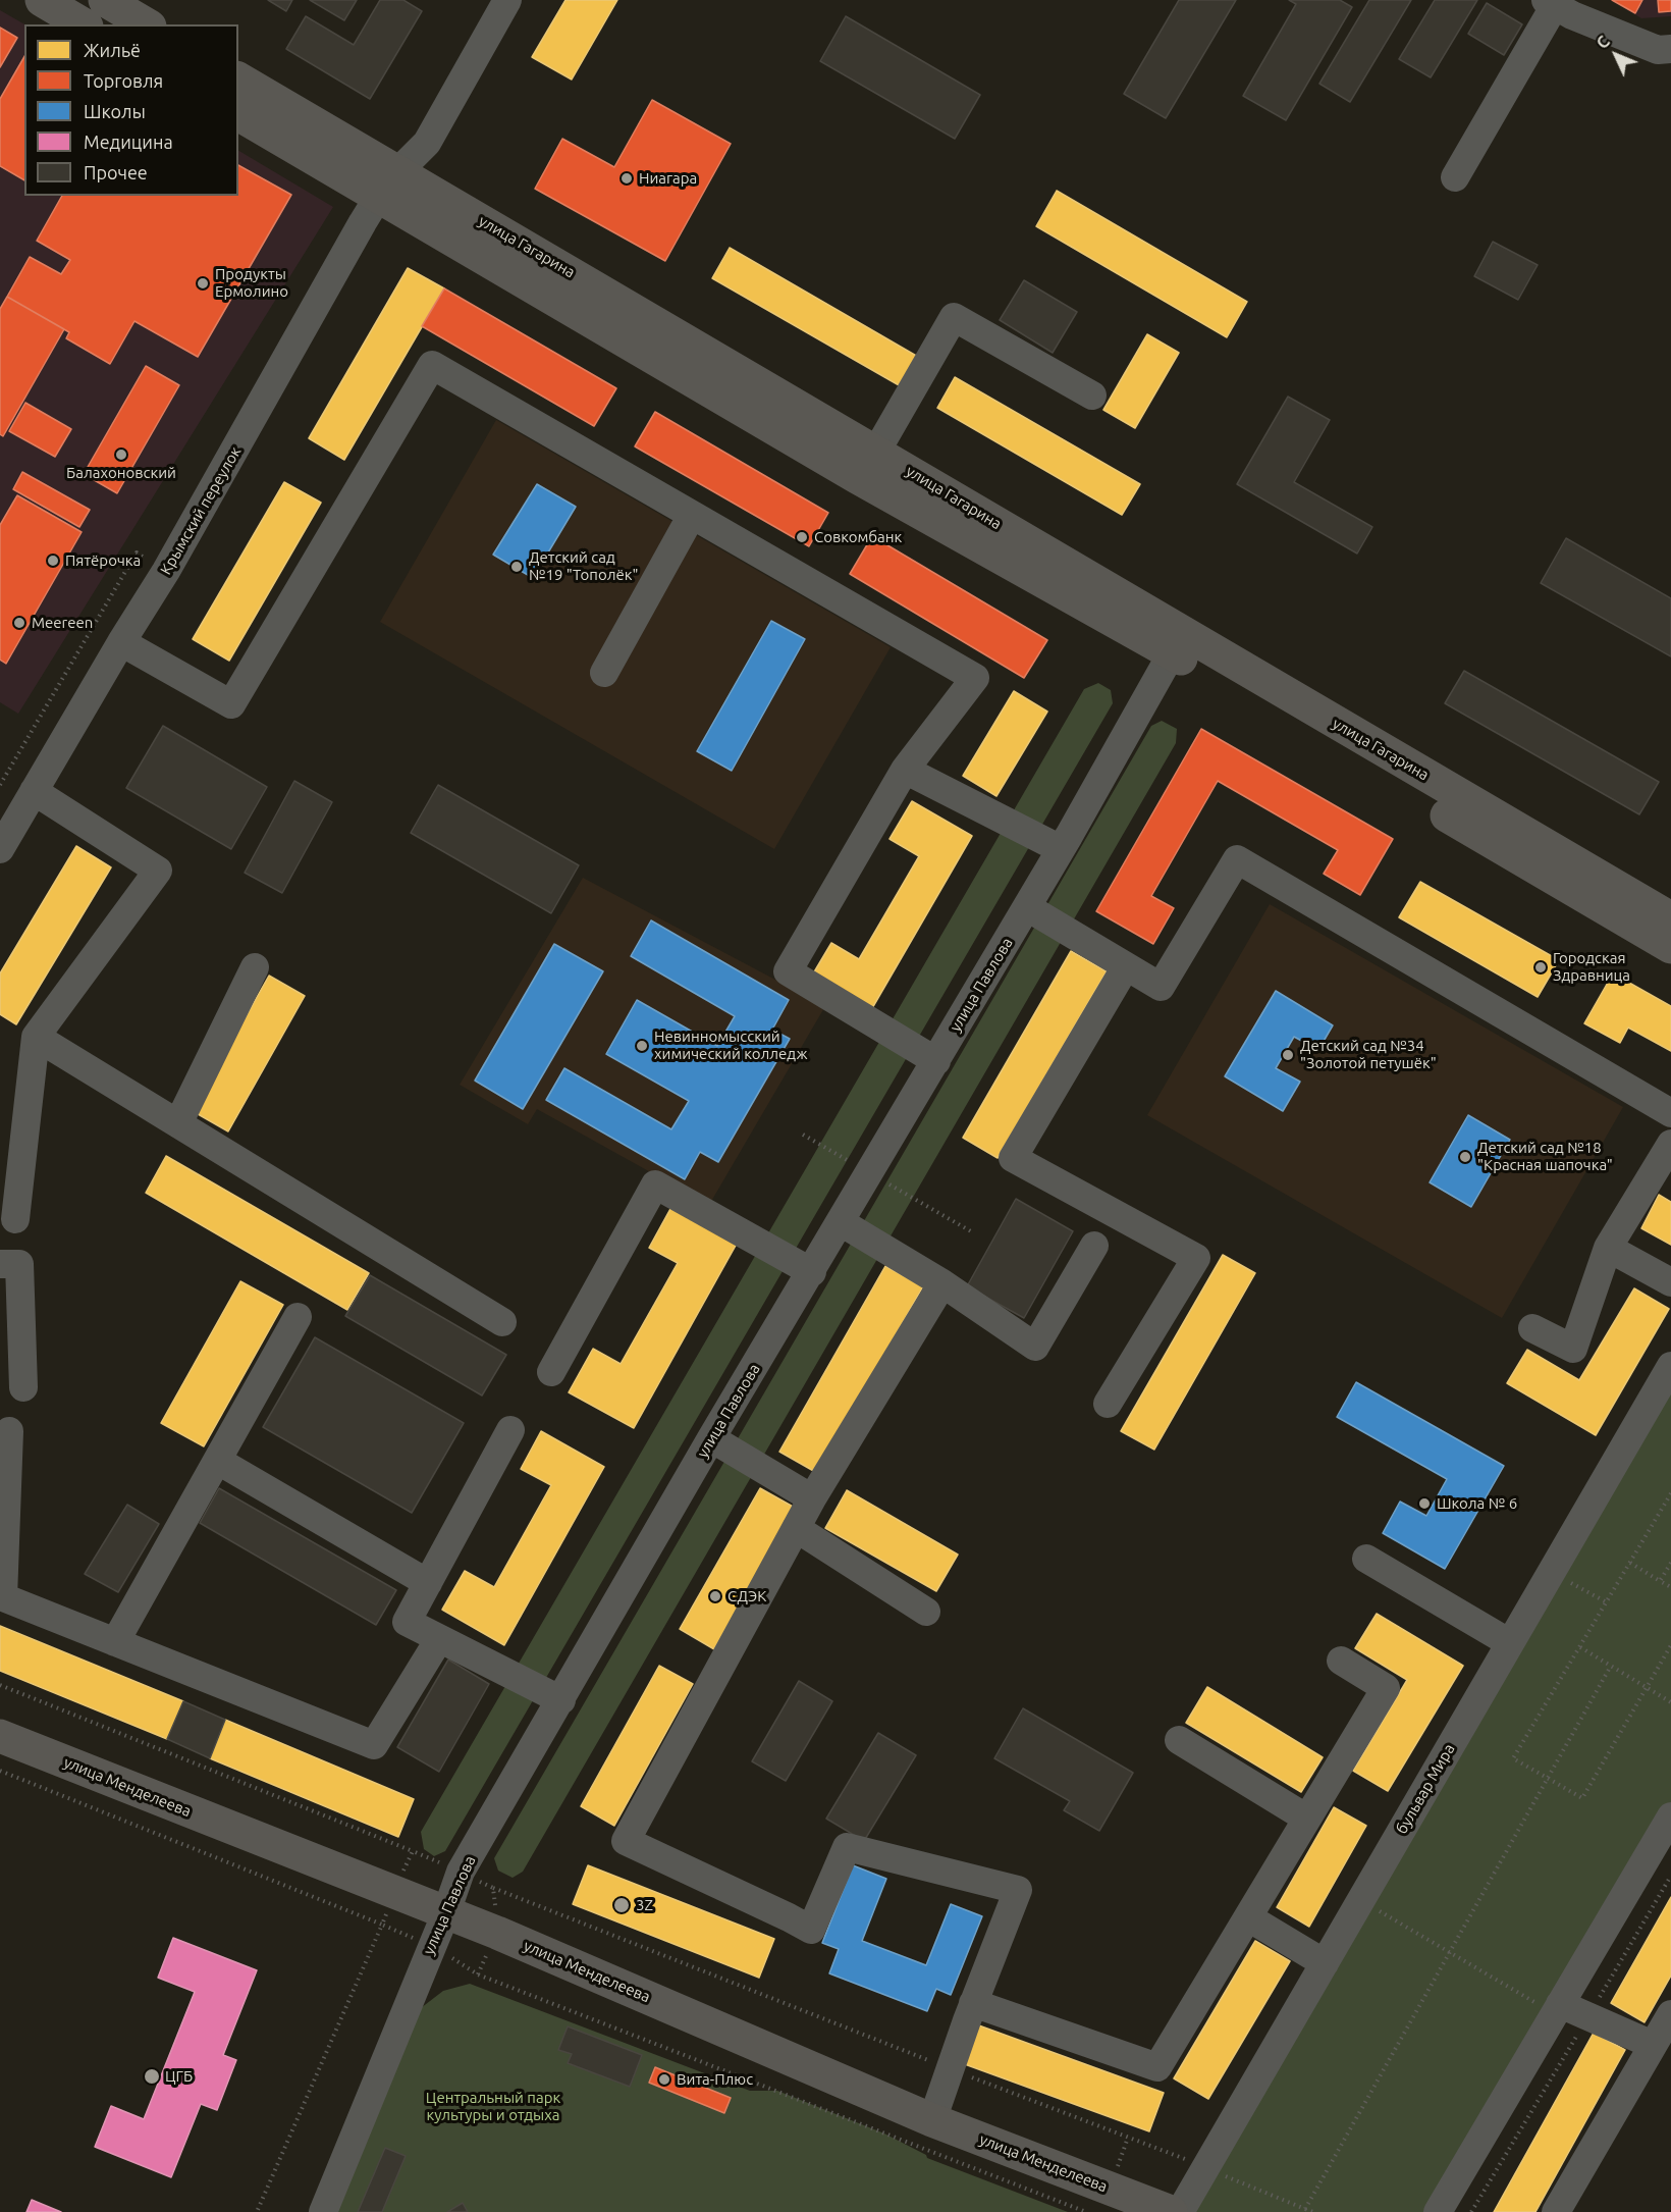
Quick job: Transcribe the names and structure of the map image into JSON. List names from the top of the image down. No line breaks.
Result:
{"streets":{"main road":["улица Гагарина","улица Менделеева"],"street":["Крымский переулок","улица Павлова","бульвар Мира"]},"crossings":[["улица Гагарина","Крымский переулок"],["улица Гагарина","улица Павлова"],["улица Павлова","улица Менделеева"]],"parks":["Центральный парк культуры и отдыха"],"places":["Ниагара","Продукты Ермолино","Балахоновский","Совкомбанк","Пятёрочка","Детский сад №19 \"Тополёк\"","Meereen","Городская Здравница","Невинномысский химический колледж","Детский сад №34 \"Золотой петушёк\"","Детский сад №18 \"Красная шапочка\"","Школа № 6","СДЭК","3Z","ЦГБ","Вита-Плюс"],"legend":["Жильё","Торговля","Школы","Медицина","Прочее"],"north":"top left"}
